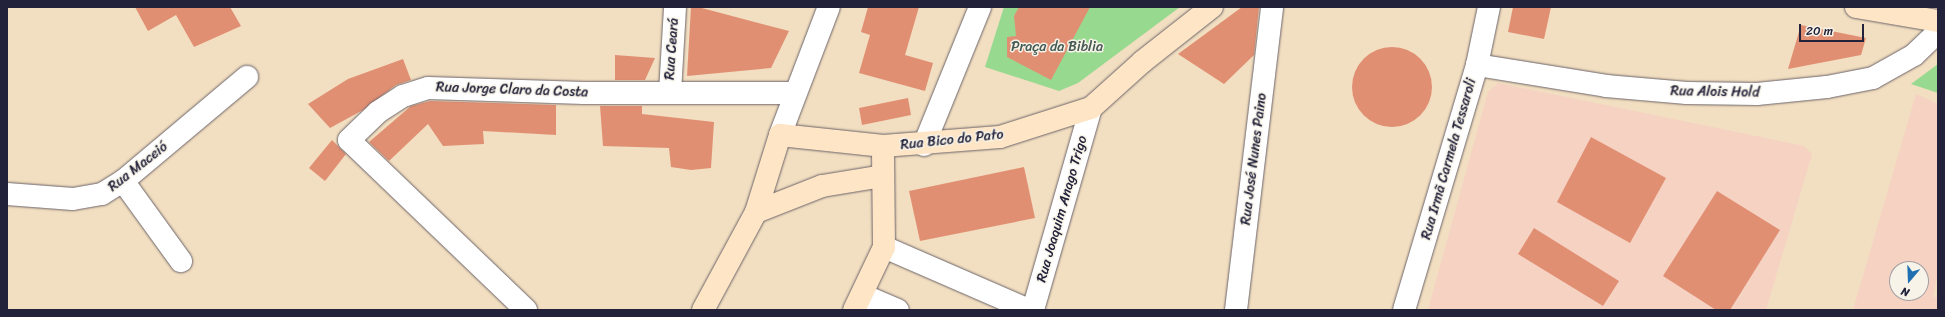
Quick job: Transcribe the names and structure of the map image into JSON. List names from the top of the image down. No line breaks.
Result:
{"streets":{"street":["Rua Ceará","Rua Jorge Claro da Costa","Rua Alois Hold","Rua Bico do Pato","Rua José Nunes Paino","Rua Irmã Carmela Tessaroli","Rua Maceió","Rua Joaquim Anago Trigo"]},"crossings":[["Rua Ceará","Rua Jorge Claro da Costa"],["Rua Alois Hold","Rua Irmã Carmela Tessaroli"],["Rua Bico do Pato","Rua Joaquim Anago Trigo"]],"parks":["Praça da Biblia"],"scale_bar":"20 m","north":"bottom"}
